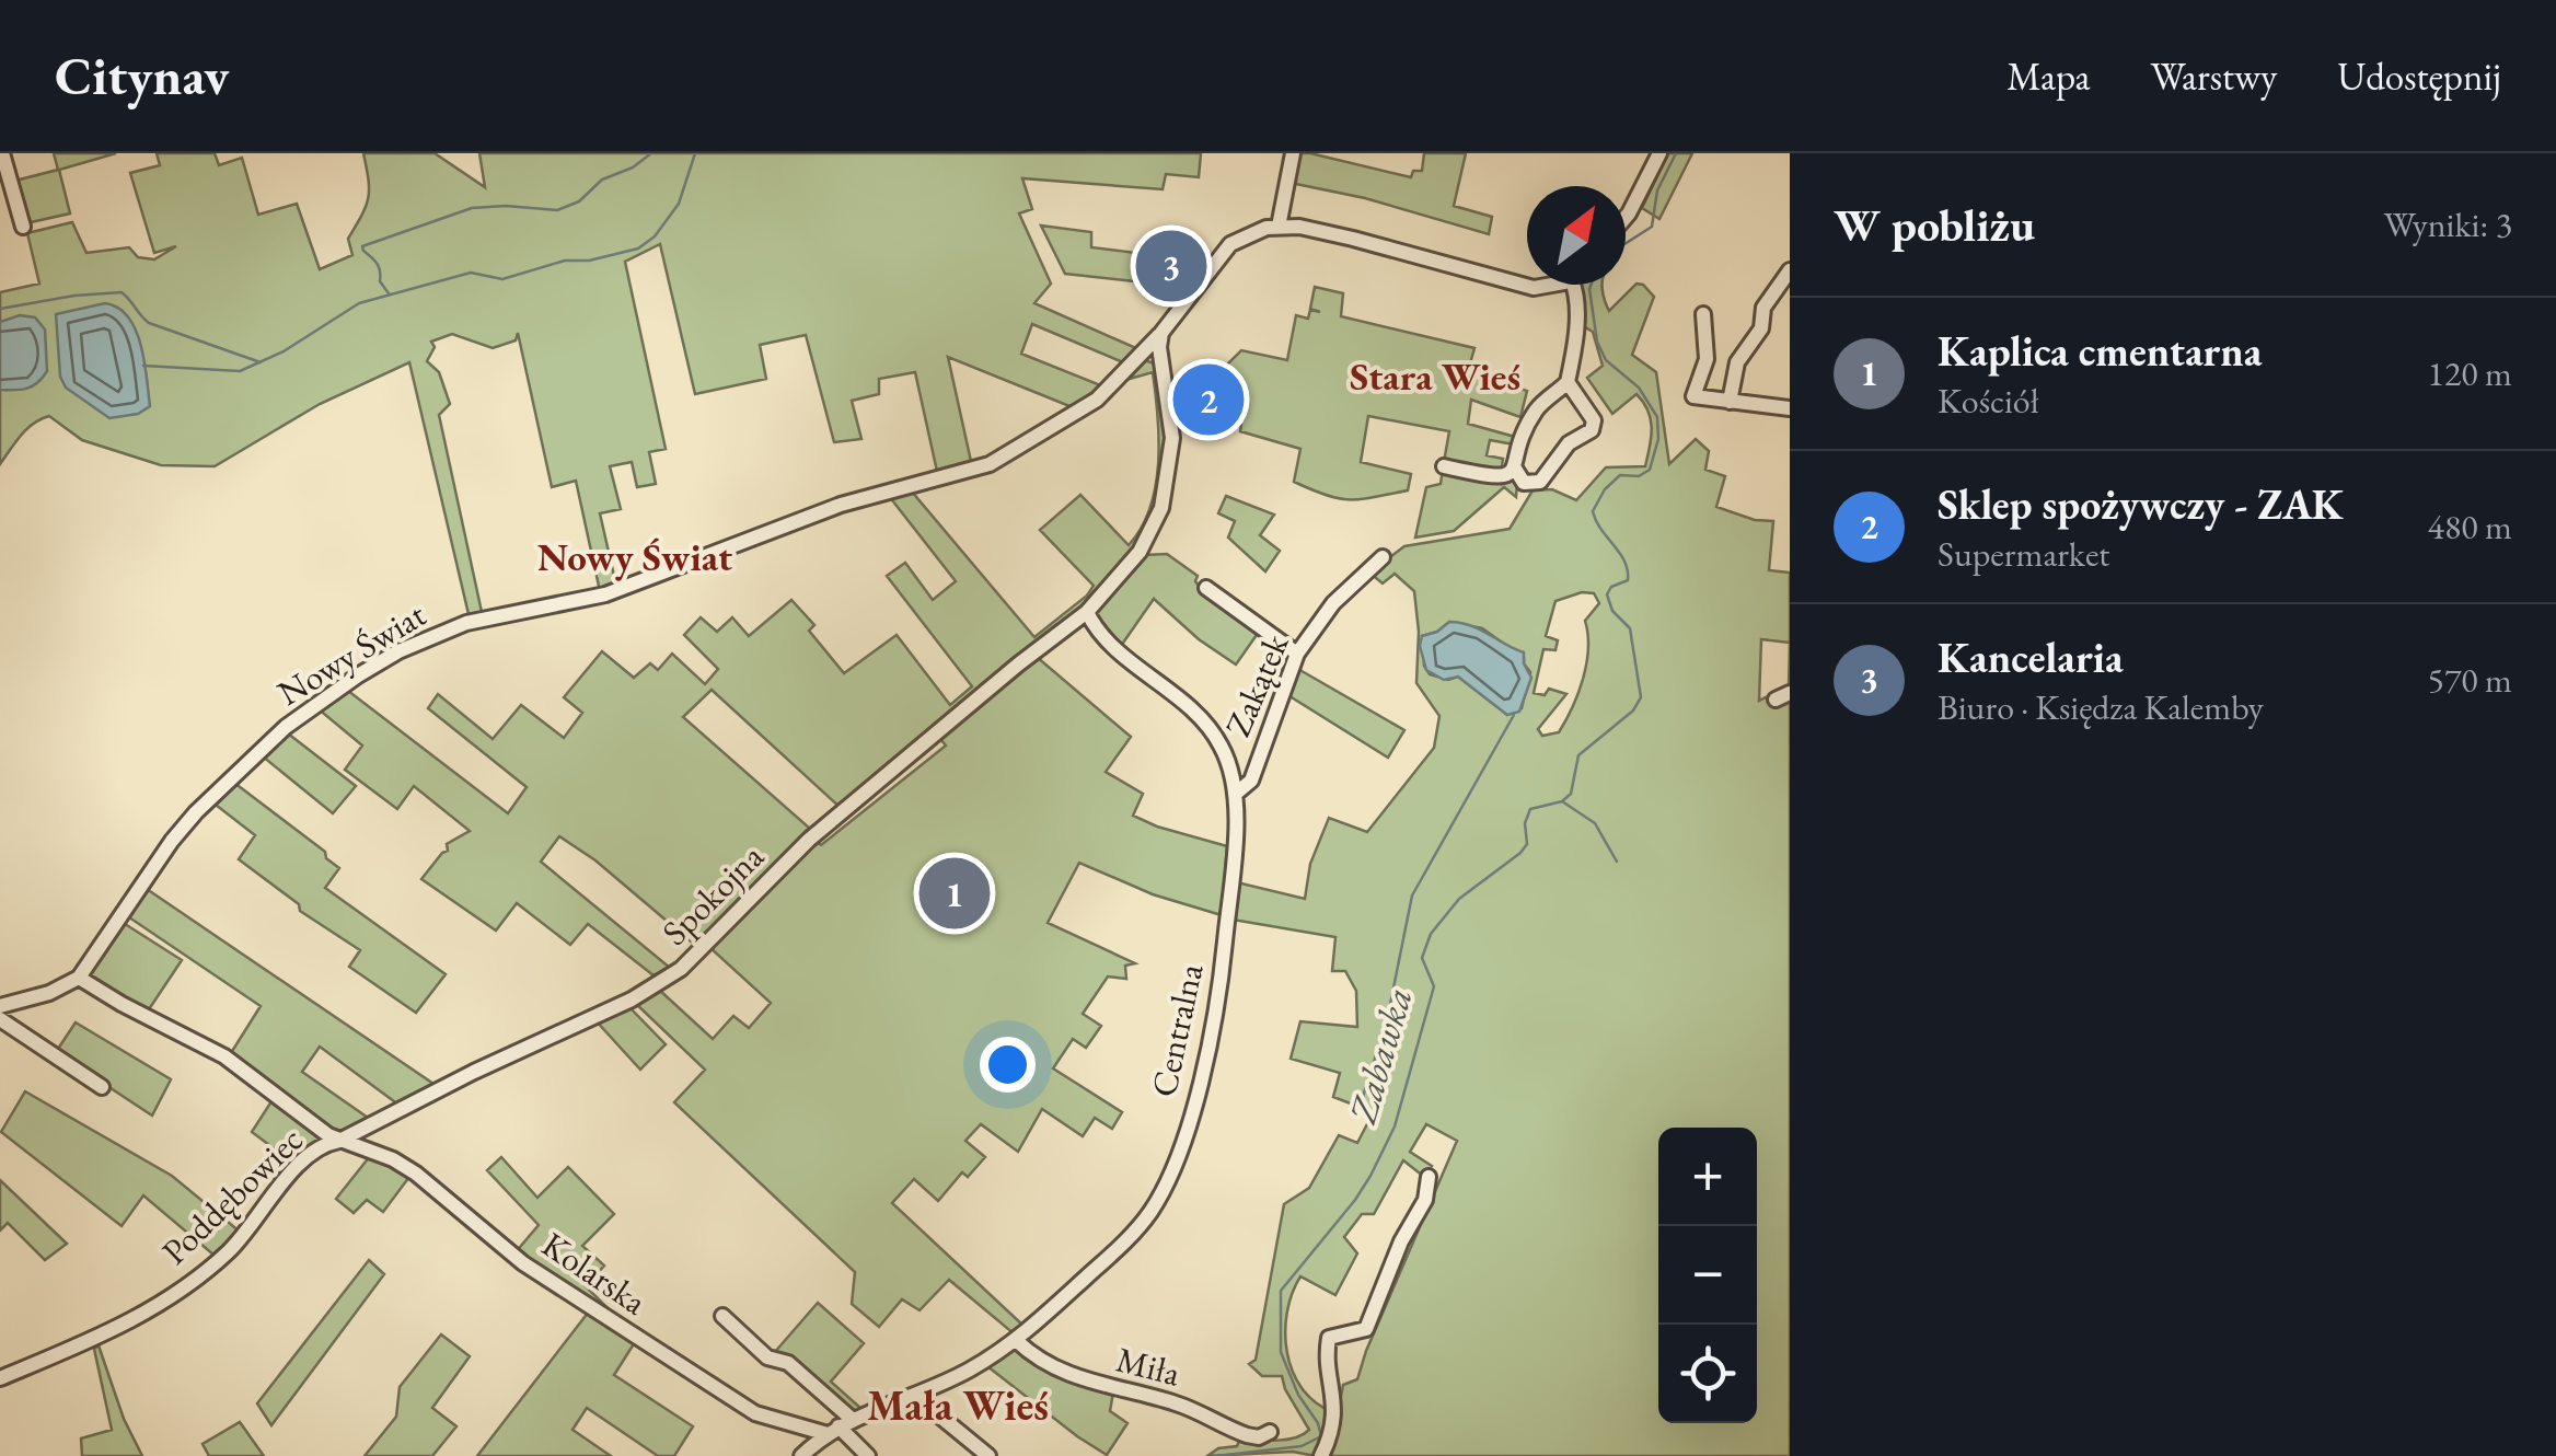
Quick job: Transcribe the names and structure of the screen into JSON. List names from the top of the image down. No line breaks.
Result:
{"streets":{"street":["Nowy Świat","Zakątek","Spokojna","Centralna","Poddębowiec","Kolarska","Miła"]},"crossings":[["Nowy Świat","Spokojna"],["Nowy Świat","Kolarska"],["Zakątek","Centralna"],["Spokojna","Centralna"],["Spokojna","Poddębowiec"],["Spokojna","Kolarska"],["Centralna","Kolarska"],["Centralna","Miła"],["Poddębowiec","Kolarska"]],"districts":["Stara Wieś","Nowy Świat","Mała Wieś"],"water":["Zabawka"],"north":"top right","page":{"header":"Citynav","nav":["Mapa","Warstwy","Udostępnij"],"heading":["W pobliżu","Wyniki: 3"],"pins":["3","2","1"],"list":[{"mark":"1","name":"Kaplica cmentarna","note":"Kościół","value":"120 m"},{"mark":"2","name":"Sklep spożywczy - ZAK","note":"Supermarket","value":"480 m"},{"mark":"3","name":"Kancelaria","note":"Biuro · Księdza Kalemby","value":"570 m"}],"map_buttons":["+","−"]}}
